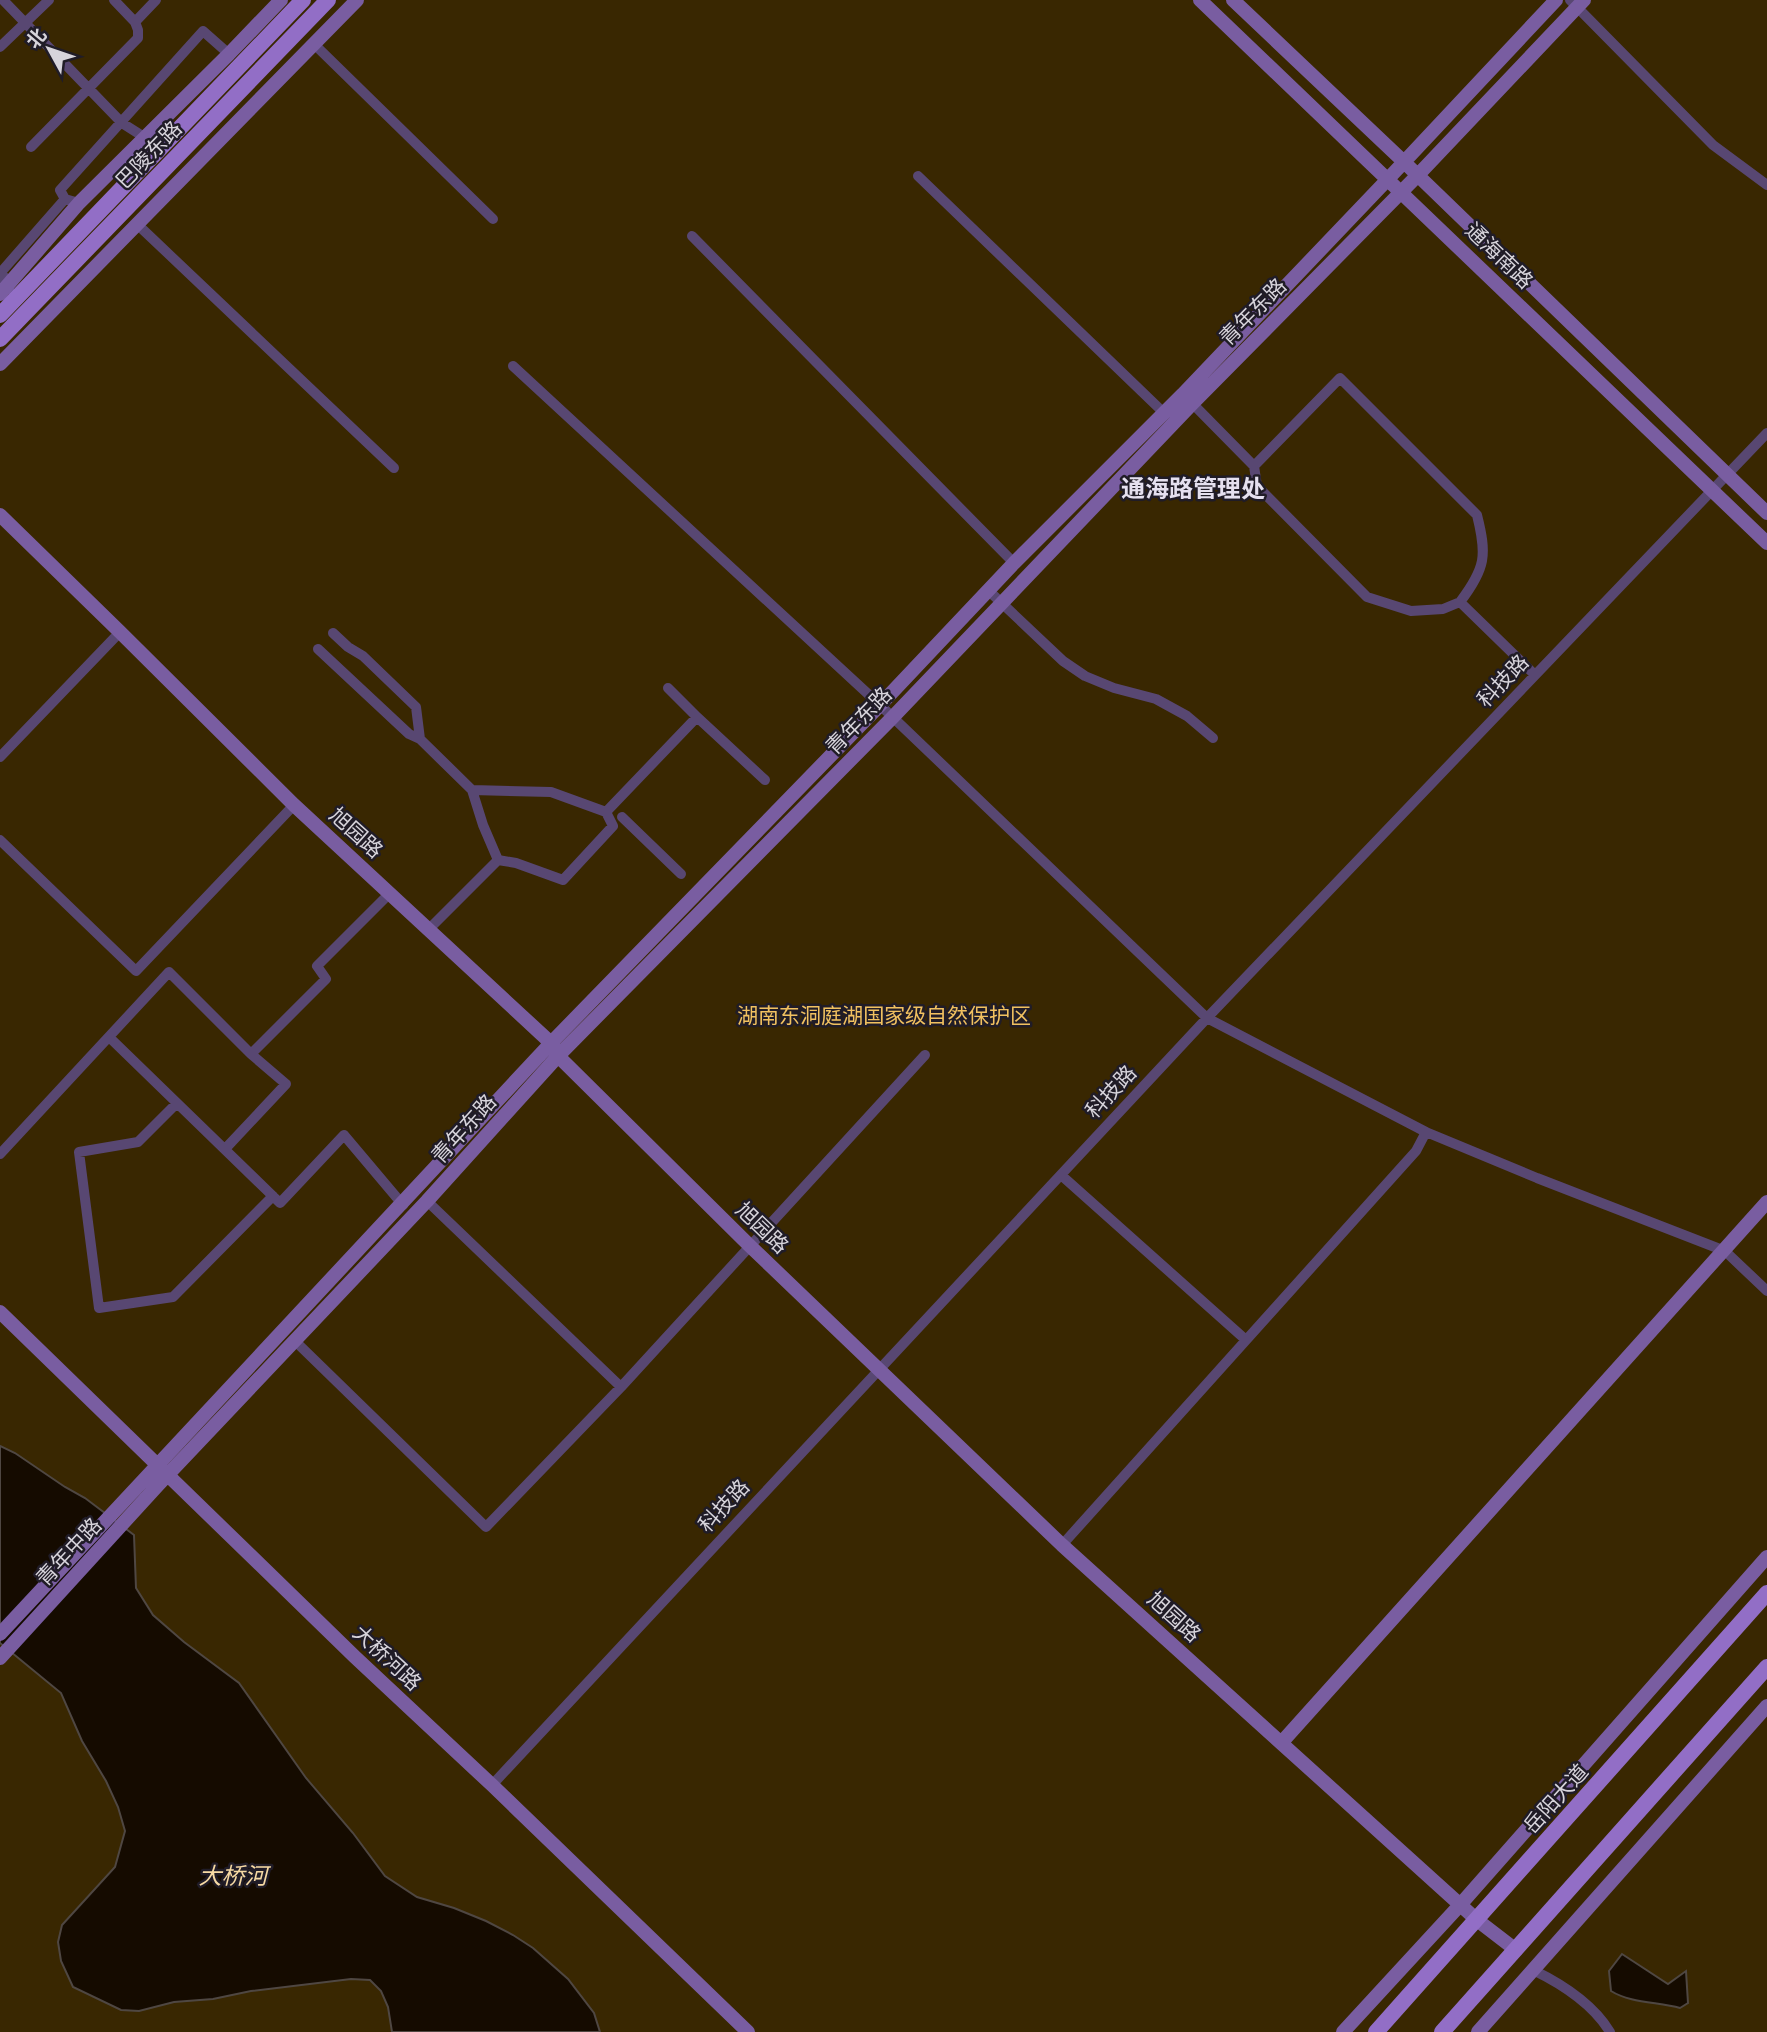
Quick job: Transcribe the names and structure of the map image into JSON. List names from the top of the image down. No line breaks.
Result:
{"streets":{"main road":["巴陵东路","岳阳大道"],"street":["通海南路","青年东路","科技路","旭园路","青年中路","大桥河路"]},"crossings":[["通海南路","青年东路"],["通海南路","科技路"],["青年东路","旭园路"],["青年东路","青年中路"],["青年东路","大桥河路"],["科技路","旭园路"],["科技路","大桥河路"],["旭园路","岳阳大道"],["青年中路","大桥河路"]],"districts":["通海路管理处"],"water":["大桥河"],"parks":["湖南东洞庭湖国家级自然保护区"],"north":"top left"}
